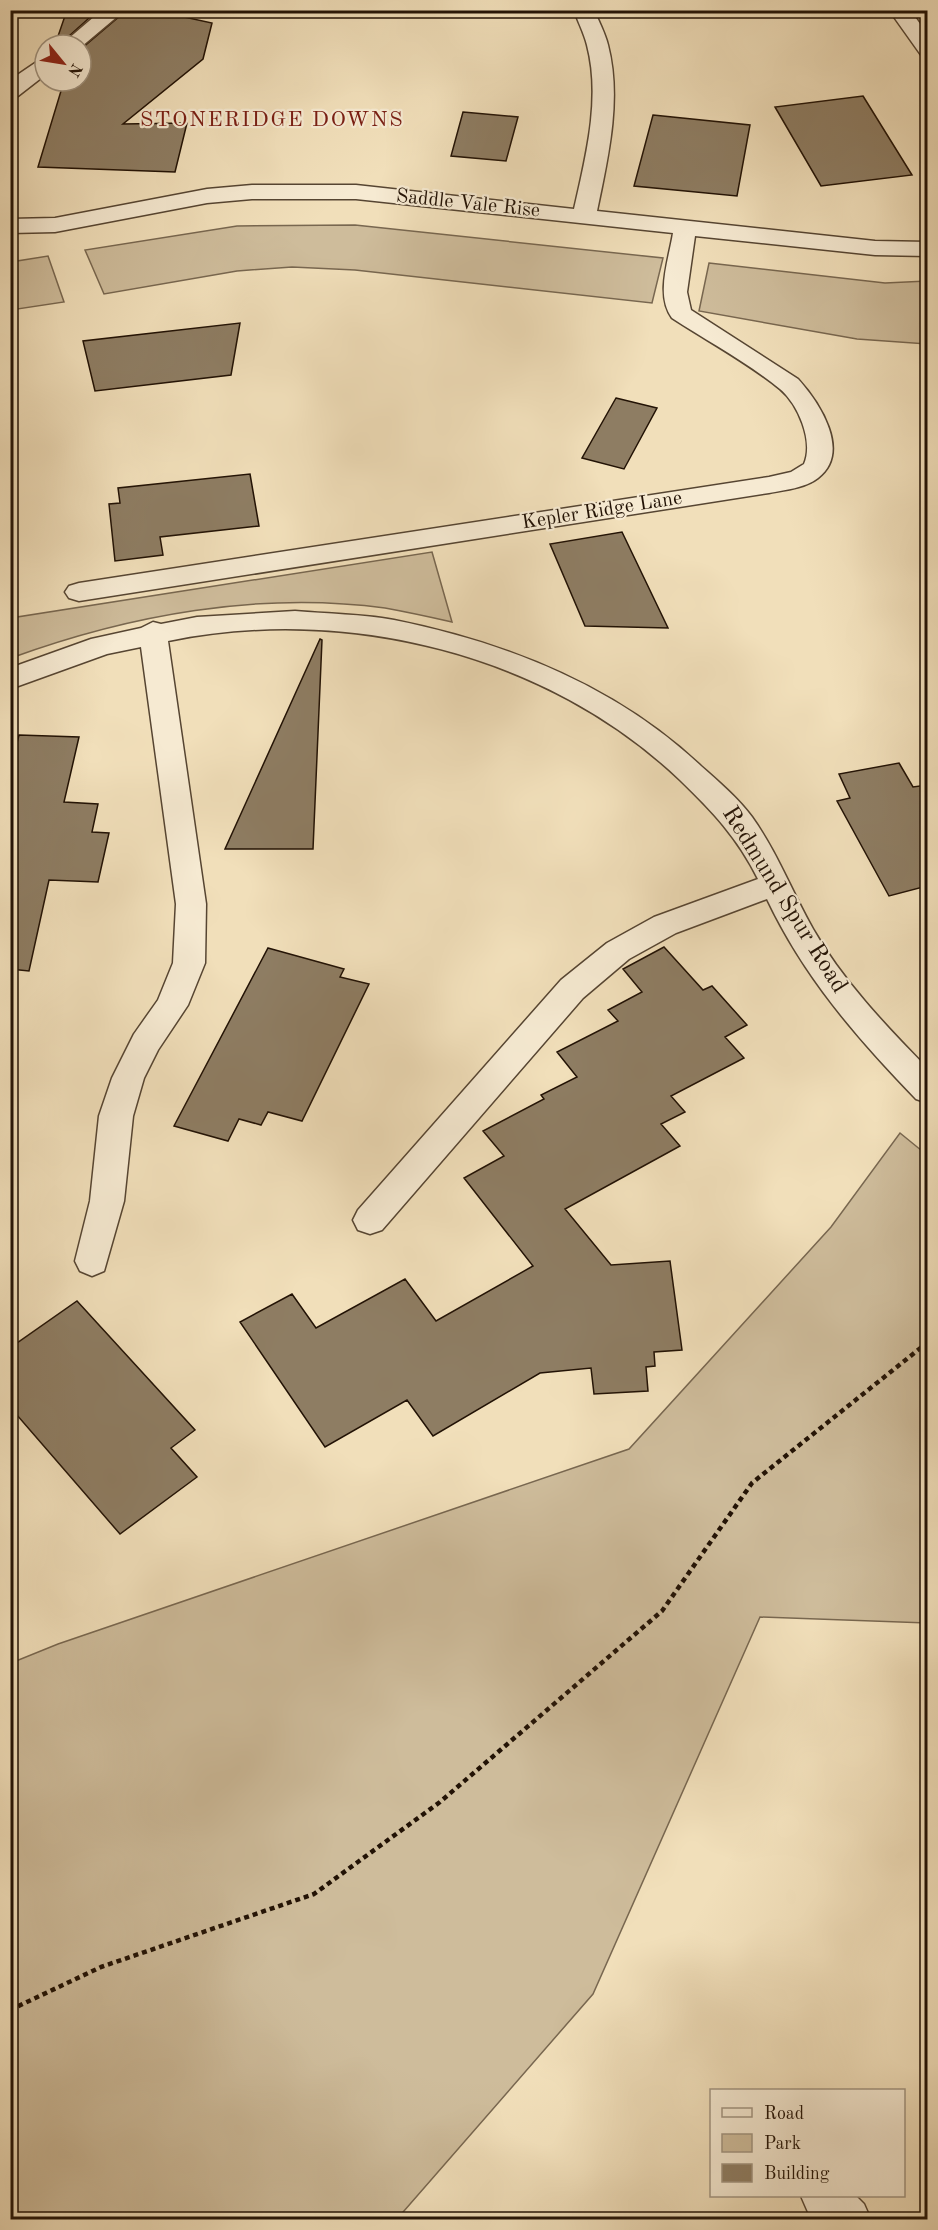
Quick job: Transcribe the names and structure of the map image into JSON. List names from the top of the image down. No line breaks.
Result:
{"streets":{"street":["Saddle Vale Rise","Kepler Ridge Lane","Redmund Spur Road"]},"crossings":[["Saddle Vale Rise","Kepler Ridge Lane"]],"districts":["STONERIDGE DOWNS"],"legend":["Road","Park","Building"],"north":"bottom right"}
